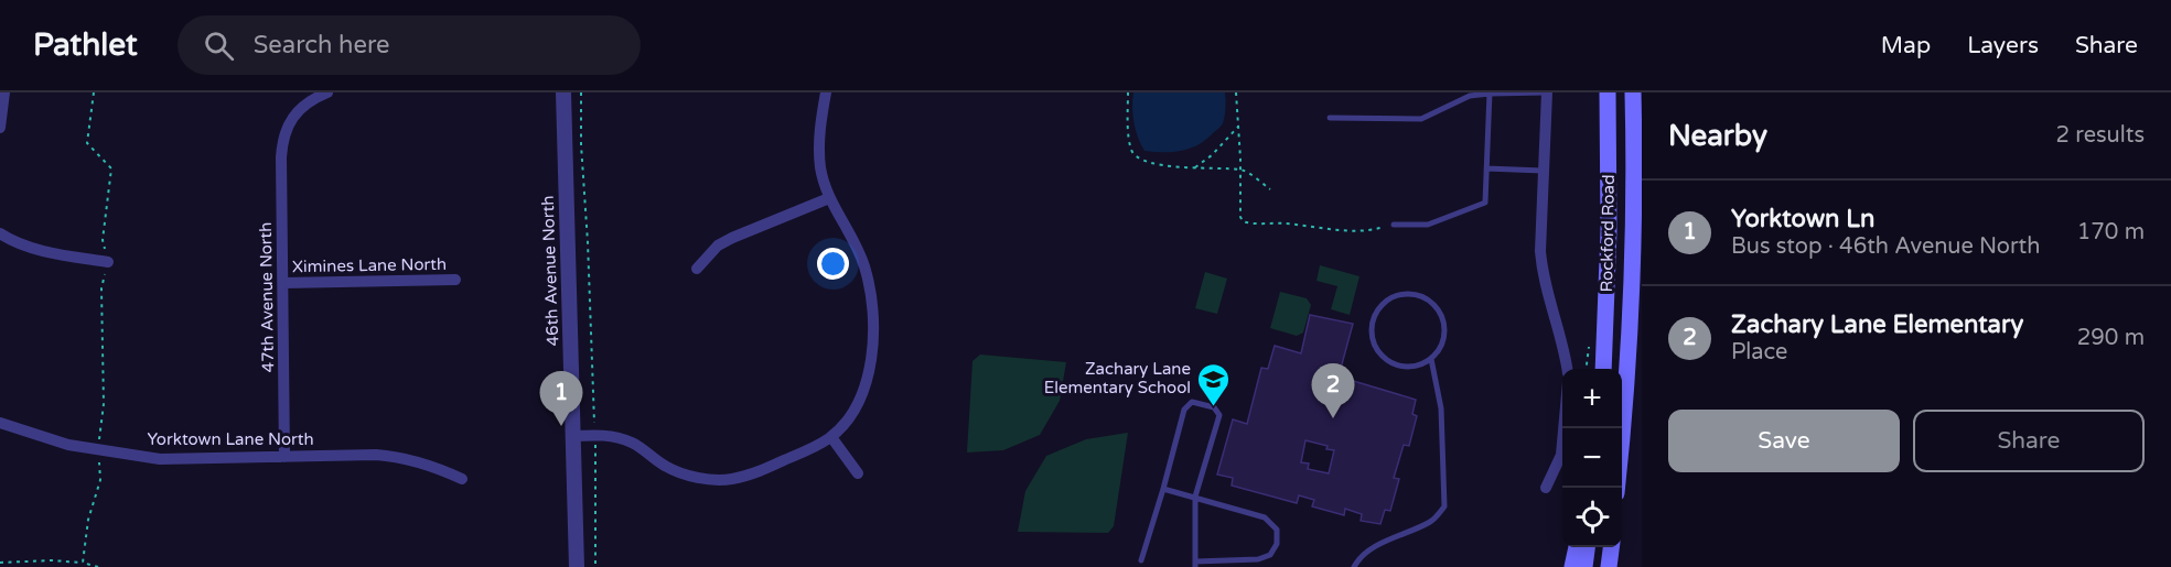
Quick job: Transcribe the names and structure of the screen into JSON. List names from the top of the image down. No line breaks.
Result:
{"streets":{"main road":["Rockford Road"],"street":["Ximines Lane North","46th Avenue North","47th Avenue North","Yorktown Lane North"]},"crossings":[["Ximines Lane North","47th Avenue North"],["47th Avenue North","Yorktown Lane North"]],"places":{"school or university":["Zachary Lane Elementary School"]},"page":{"header":"Pathlet","search":"Search here","nav":["Map","Layers","Share"],"heading":["Nearby","2 results"],"list":[{"mark":"1","name":"Yorktown Ln","note":"Bus stop · 46th Avenue North","value":"170 m"},{"mark":"2","name":"Zachary Lane Elementary","note":"Place","value":"290 m"}],"pins":["2","1"],"map_buttons":["+","−"],"buttons":["Save","Share"]}}
